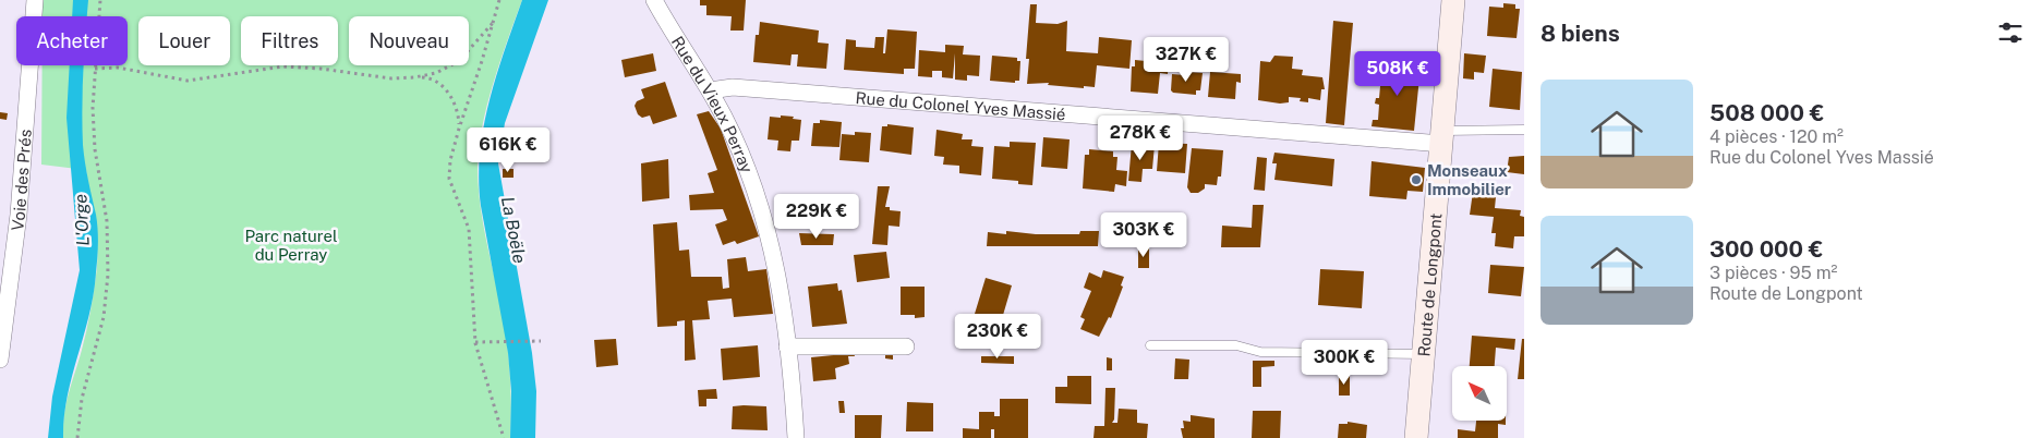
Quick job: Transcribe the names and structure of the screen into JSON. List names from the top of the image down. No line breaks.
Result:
{"streets":{"main road":["Route de Longpont"],"street":["Rue du Vieux Perray","Rue du Colonel Yves Massié","Voie des Prés"]},"crossings":[["Rue du Vieux Perray","Rue du Colonel Yves Massié"],["Rue du Colonel Yves Massié","Route de Longpont"]],"water":["L'Orge","La Boële"],"parks":["Parc naturel du Perray"],"places":["Monseaux Immobilier"],"north":"top left","page":{"heading":"8 biens","chip":["Acheter","Louer","Filtres","Nouveau"],"price":["327K €","508K €","278K €","616K €","229K €","303K €","230K €","300K €"],"list":[{"name":"508 000 €","note":"4 pièces · 120 m² · Rue du Colonel Yves Massié"},{"name":"300 000 €","note":"3 pièces · 95 m² · Route de Longpont"}]}}
